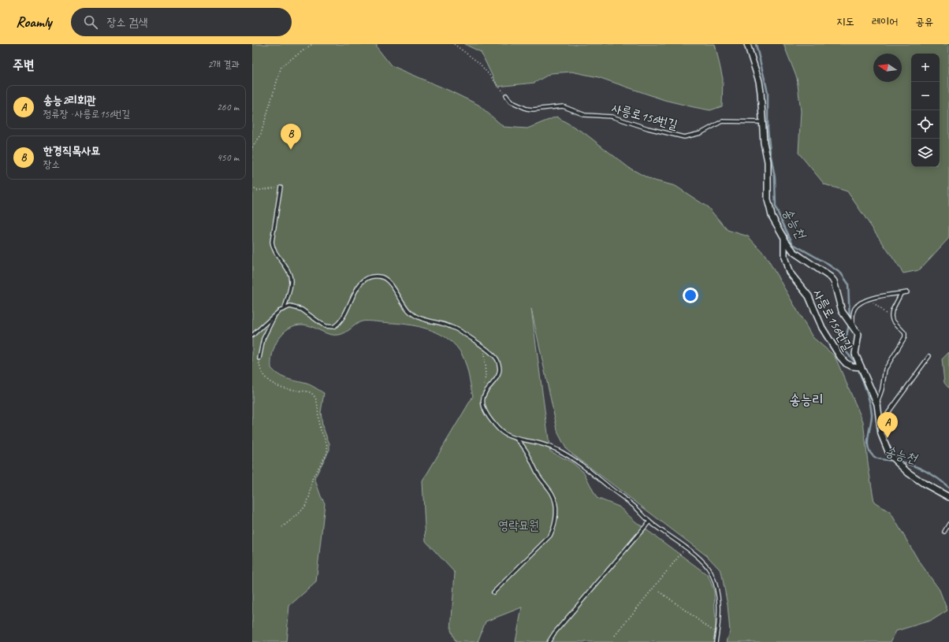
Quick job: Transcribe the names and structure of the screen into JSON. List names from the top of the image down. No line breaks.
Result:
{"streets":{"street":["사릉로156번길"]},"districts":["송능리"],"water":["송능천"],"parks":["영락묘원"],"north":"left","page":{"header":"Roamly","search":"장소 검색","nav":["지도","레이어","공유"],"heading":["주변","2개 결과"],"map_buttons":["+","−"],"list":[{"mark":"A","name":"송능2리회관","note":"정류장 · 사릉로156번길","value":"260 m"},{"mark":"B","name":"한경직목사묘","note":"장소","value":"450 m"}],"pins":["B","A"]}}
